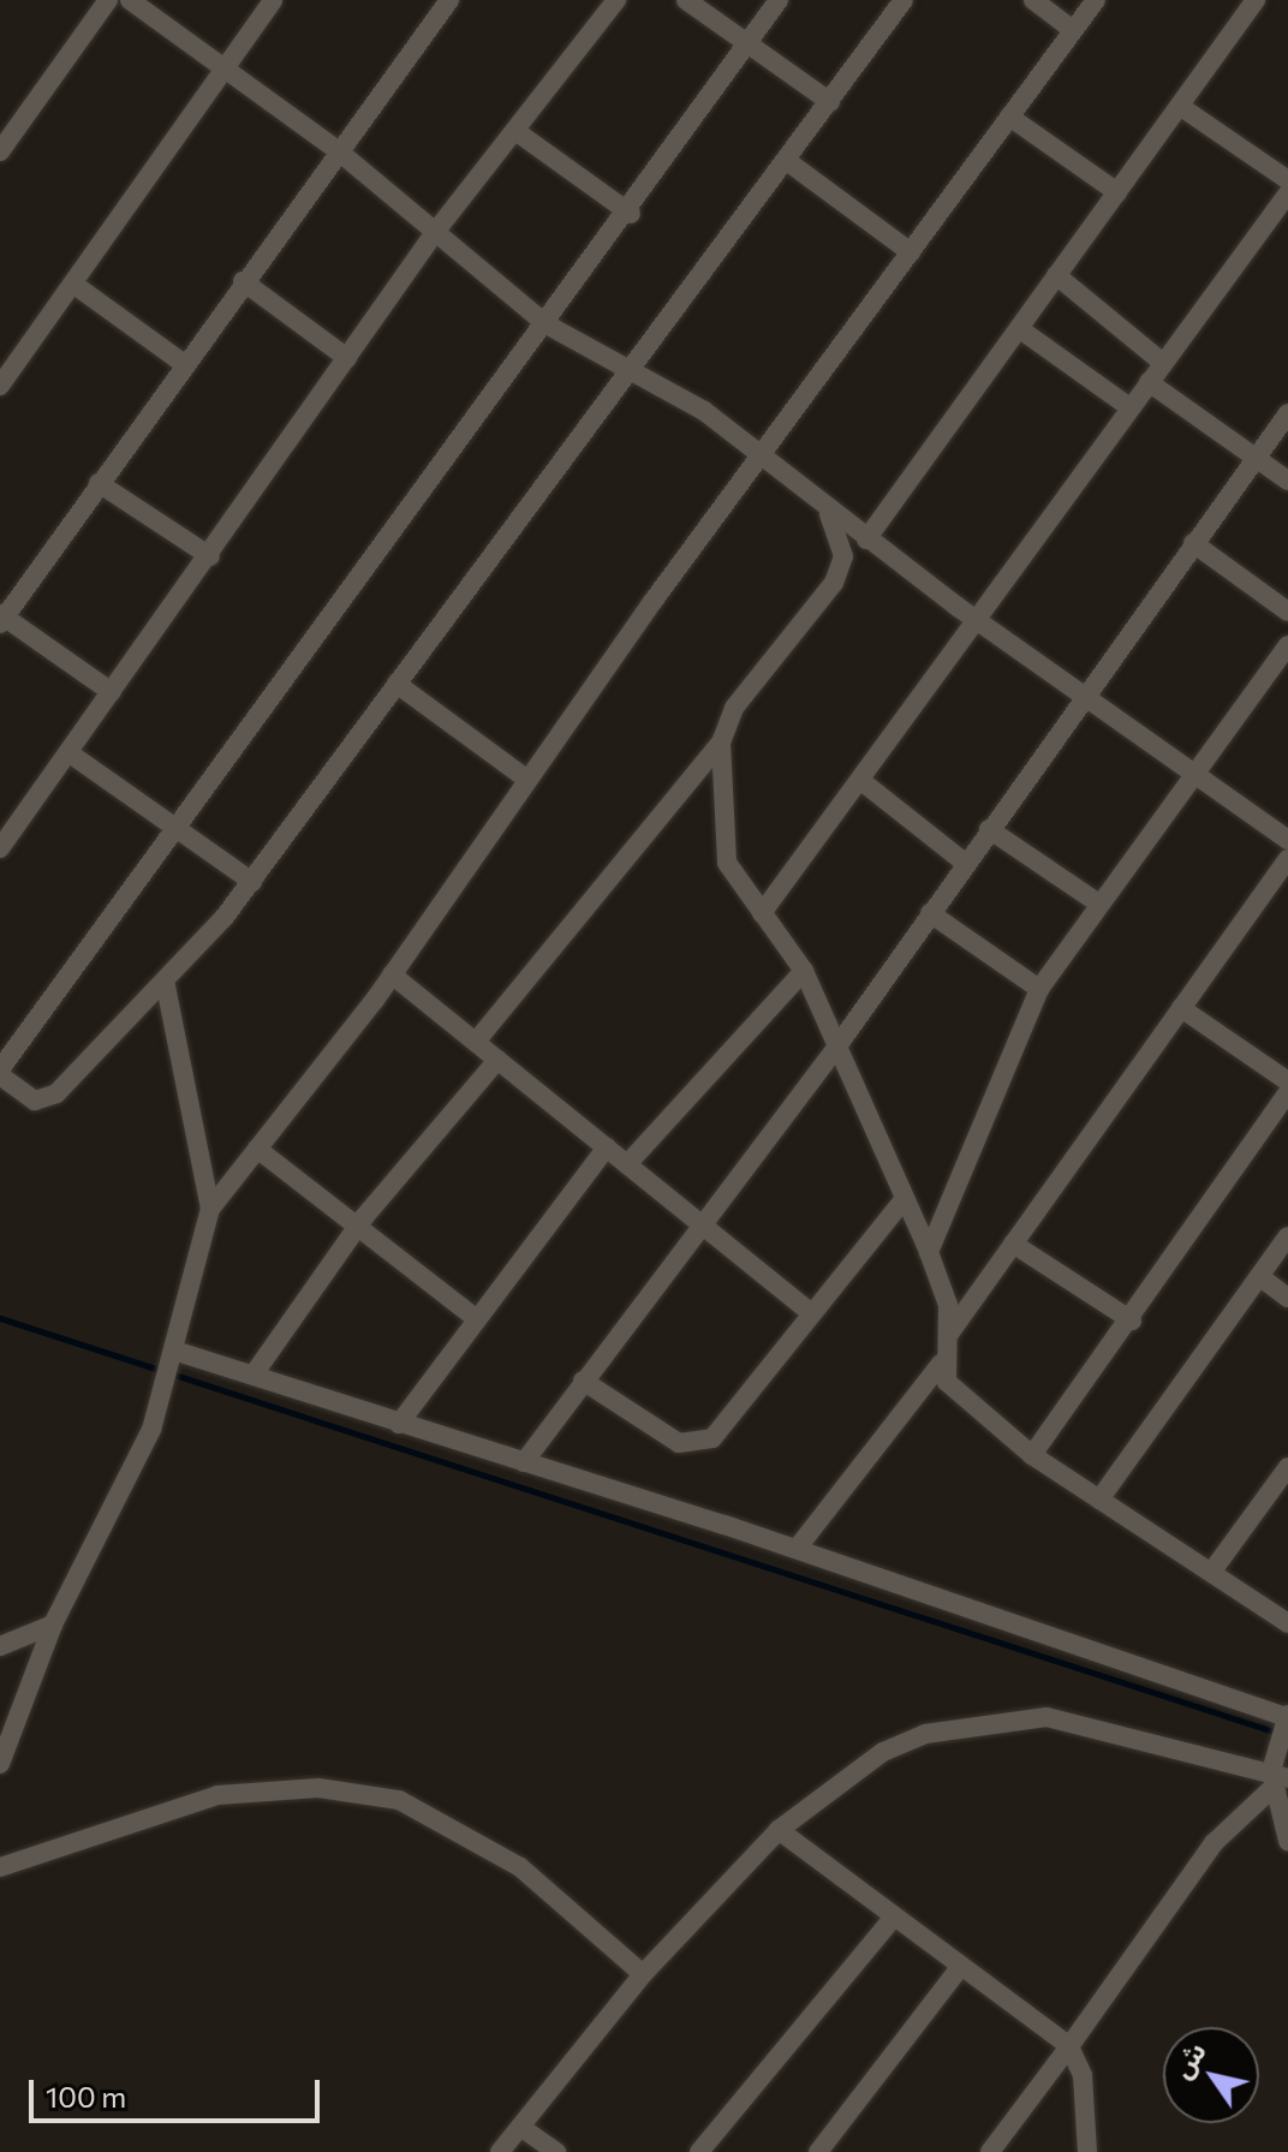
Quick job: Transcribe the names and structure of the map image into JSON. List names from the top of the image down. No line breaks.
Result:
{"scale_bar":"100 m","north":"top left"}
